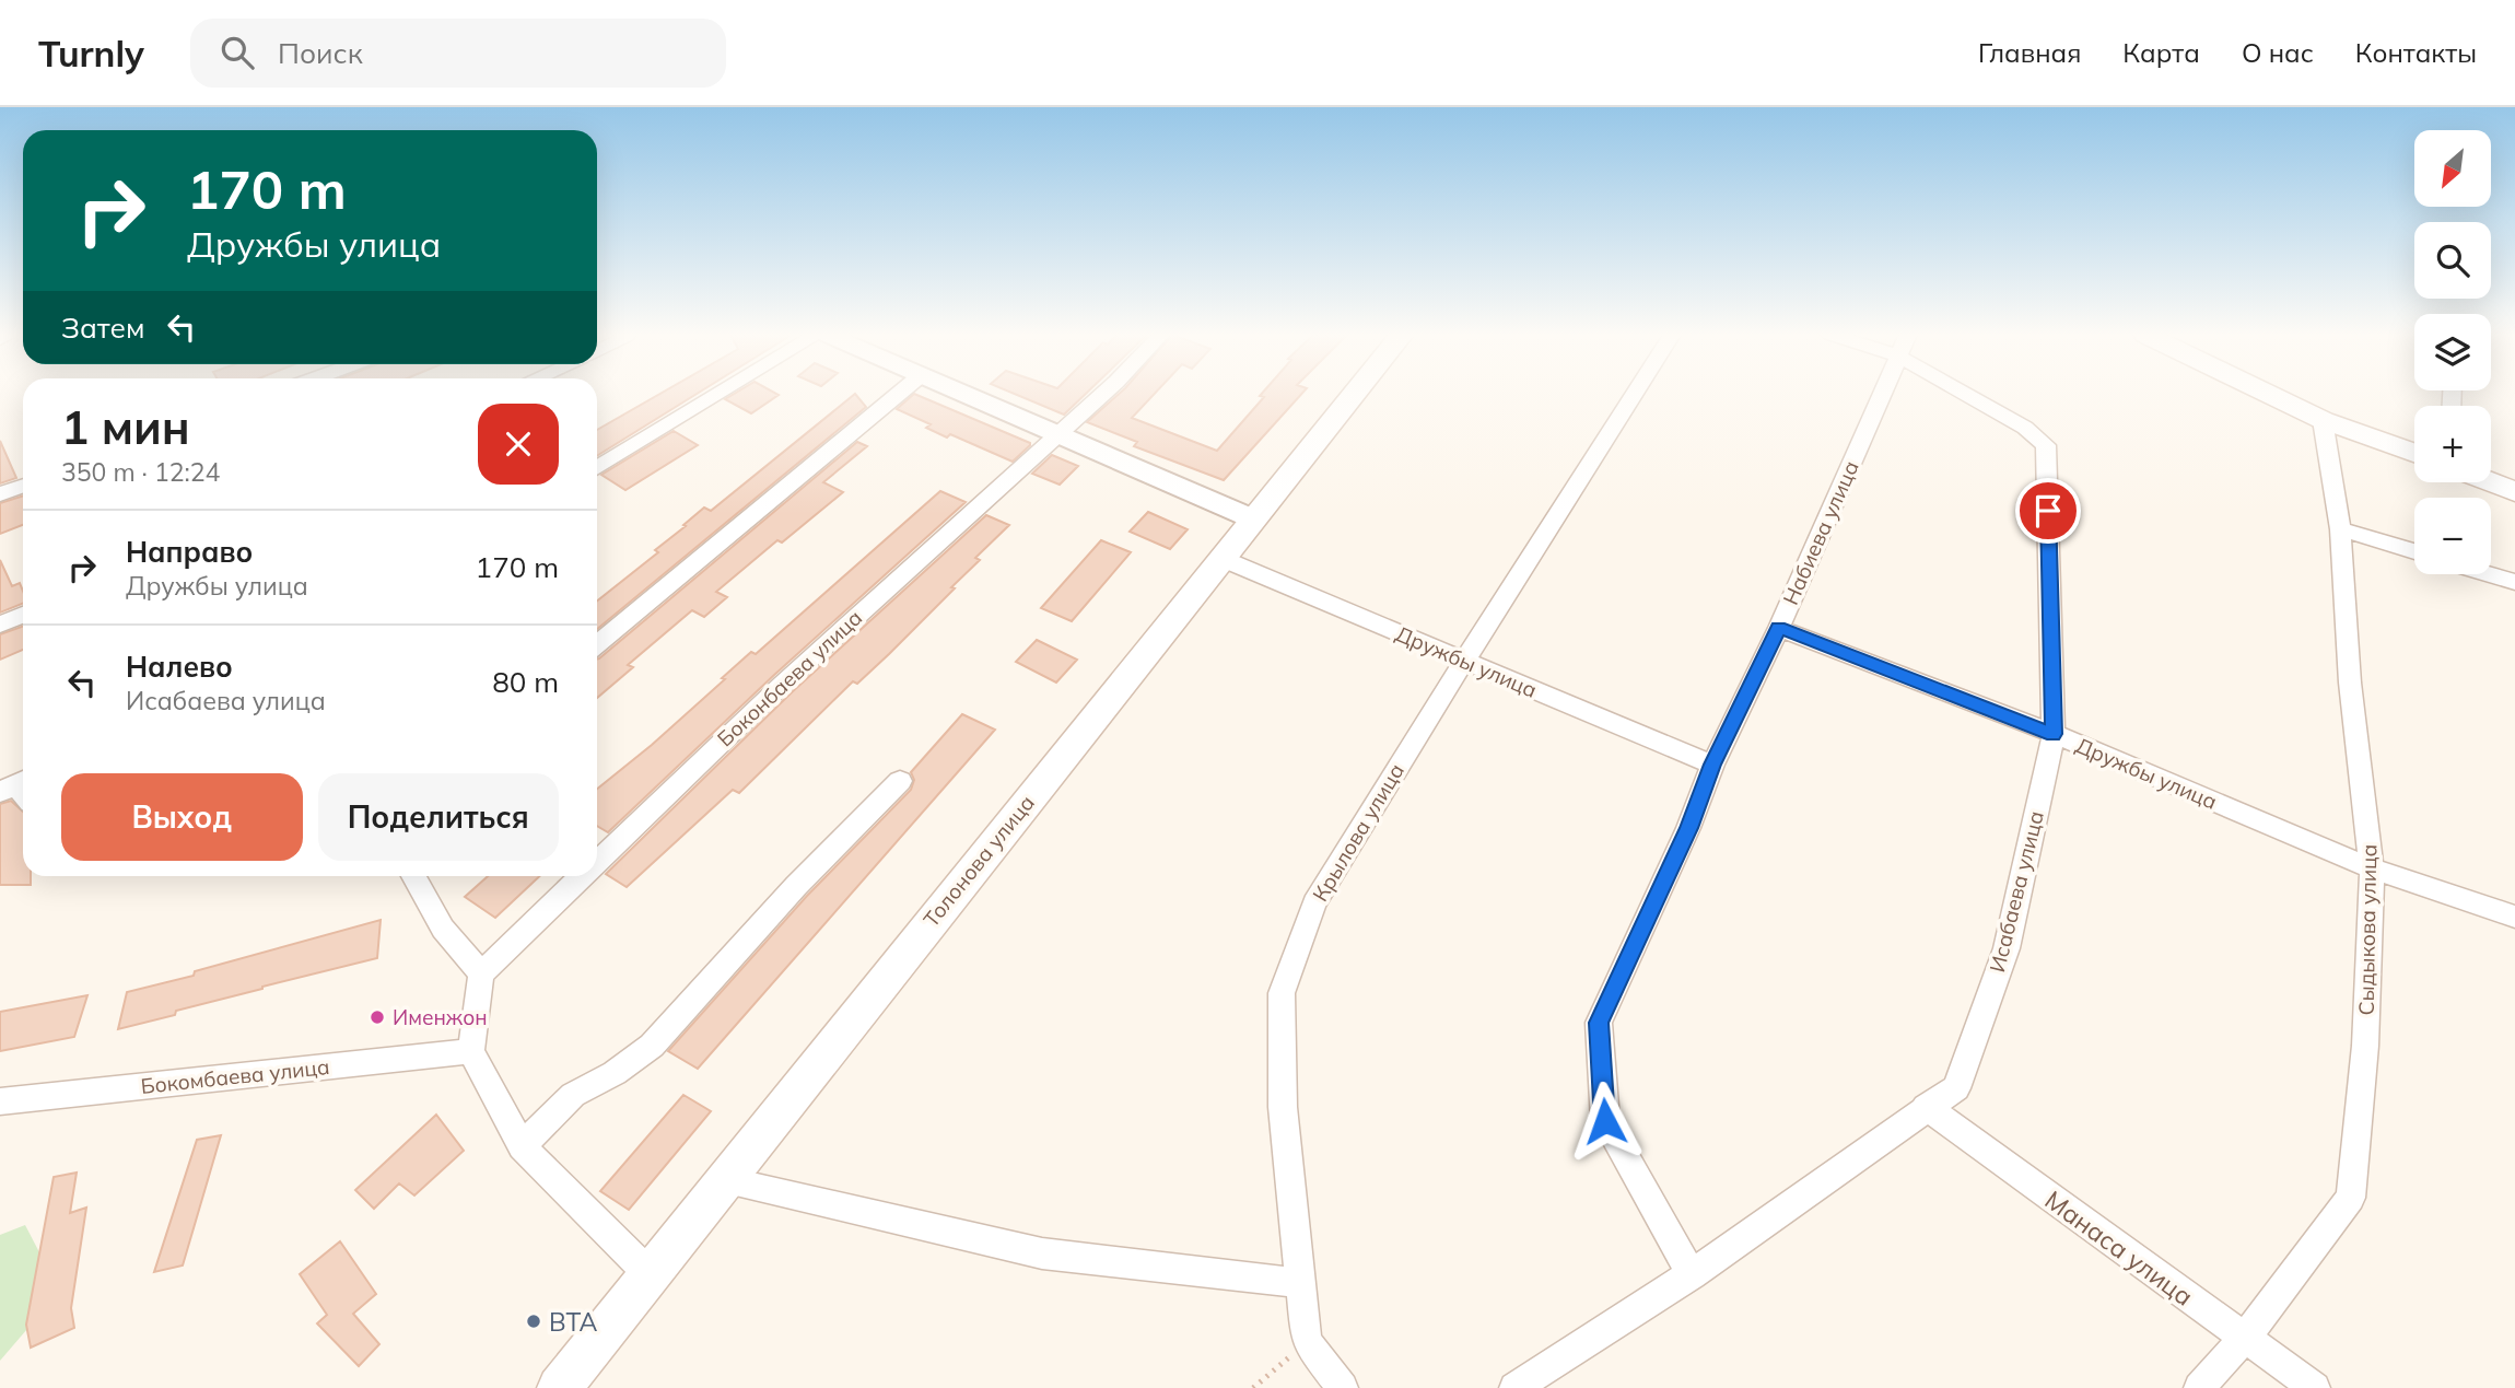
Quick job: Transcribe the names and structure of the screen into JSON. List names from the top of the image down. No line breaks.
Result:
{"streets":{"main road":["Толонова улица"],"street":["Набиева улица","Дружбы улица","Боконбаева улица","Крылова улица","Исабаева улица","Сыдыкова улица","Бокомбаева улица","Манаса улица"]},"crossings":[["Набиева улица","Дружбы улица"],["Набиева улица","Исабаева улица"],["Дружбы улица","Крылова улица"],["Дружбы улица","Толонова улица"],["Дружбы улица","Исабаева улица"],["Дружбы улица","Сыдыкова улица"],["Исабаева улица","Манаса улица"],["Сыдыкова улица","Манаса улица"]],"places":["Именжон","BTA"],"north":"bottom left","page":{"header":"Turnly","search":"Поиск","nav":["Главная","Карта","О нас","Контакты"],"map_buttons":["+","−"],"turn":["170 m","Дружбы улица"],"then":"Затем","heading":["1 мин","350 m · 12:24"],"list":[{"name":"Направо","note":"Дружбы улица","value":"170 m"},{"name":"Налево","note":"Исабаева улица","value":"80 m"}],"buttons":["Выход","Поделиться"]}}
